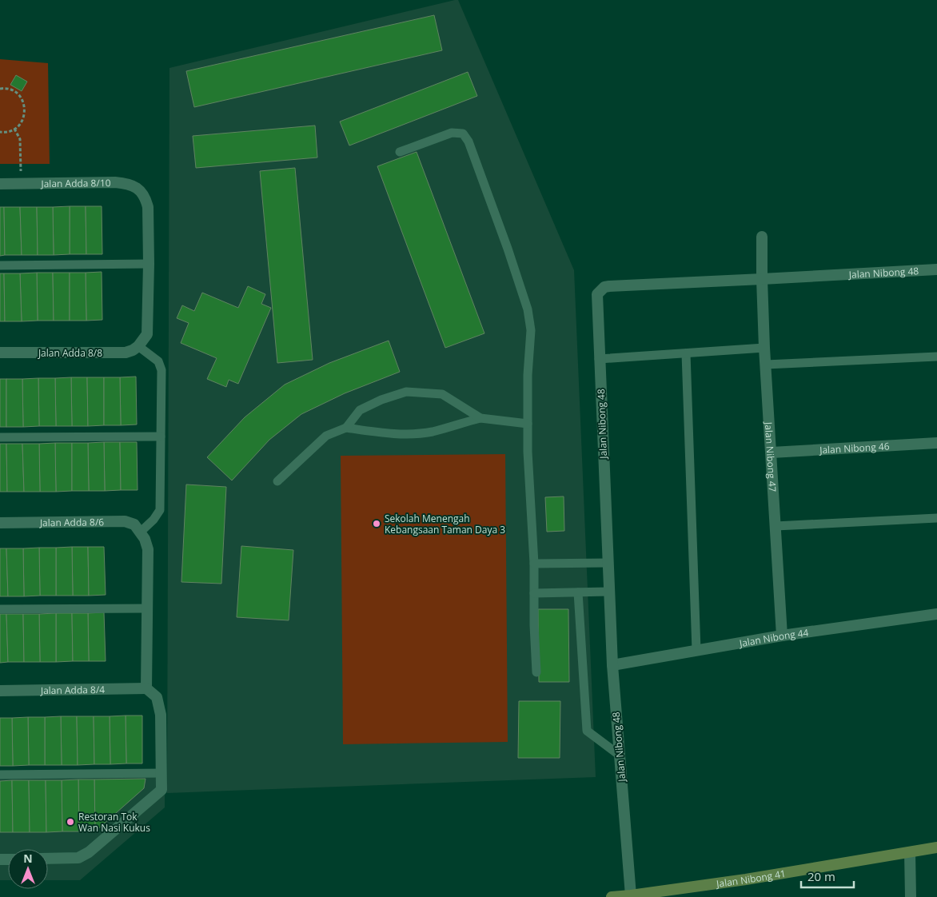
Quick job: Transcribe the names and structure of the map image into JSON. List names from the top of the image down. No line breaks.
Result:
{"streets":{"main road":["Jalan Nibong 41"],"street":["Jalan Adda 8/10","Jalan Nibong 48","Jalan Adda 8/8","Jalan Nibong 46","Jalan Nibong 47","Jalan Adda 8/6","Jalan Nibong 44","Jalan Adda 8/4"]},"crossings":[["Jalan Nibong 48","Jalan Nibong 47"],["Jalan Nibong 48","Jalan Nibong 44"],["Jalan Nibong 48","Jalan Nibong 41"],["Jalan Nibong 46","Jalan Nibong 47"],["Jalan Nibong 47","Jalan Nibong 44"]],"places":["Sekolah Menengah Kebangsaan Taman Daya 3","Restoran Tok Wan Nasi Kukus"],"scale_bar":"20 m","north":"top"}
